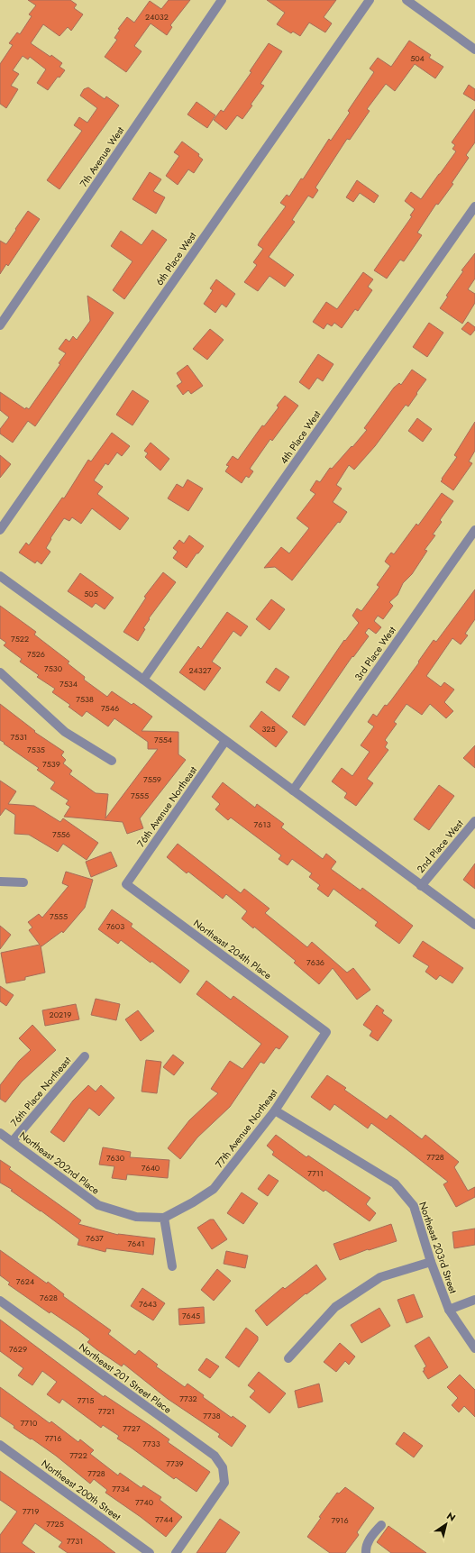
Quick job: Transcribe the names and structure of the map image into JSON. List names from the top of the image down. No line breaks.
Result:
{"streets":{"street":["7th Avenue West","6th Place West","4th Place West","3rd Place West","76th Avenue Northeast","2nd Place West","Northeast 204th Place","76th Place Northeast","77th Avenue Northeast","Northeast 202nd Place","Northeast 203rd Street","Northeast 201 Street Place","Northeast 200th Street"]},"crossings":[["76th Avenue Northeast","Northeast 204th Place"],["Northeast 204th Place","77th Avenue Northeast"],["76th Place Northeast","Northeast 202nd Place"],["77th Avenue Northeast","Northeast 202nd Place"],["77th Avenue Northeast","Northeast 203rd Street"]],"house_numbers":["24032","504","505","7522","7526","7530","24327","7534","7538","7546","325","7531","7554","7535","7539","7559","7555","7613","7556","7555","7603","7636","20219","7728","7630","7640","7711","7637","7641","7624","7628","7643","7645","7629","7732","7715","7721","7738","7710","7727","7716","7733","7722","7739","7728","7734","7740","7719","7744","7916","7725","7731"],"north":"top right"}
